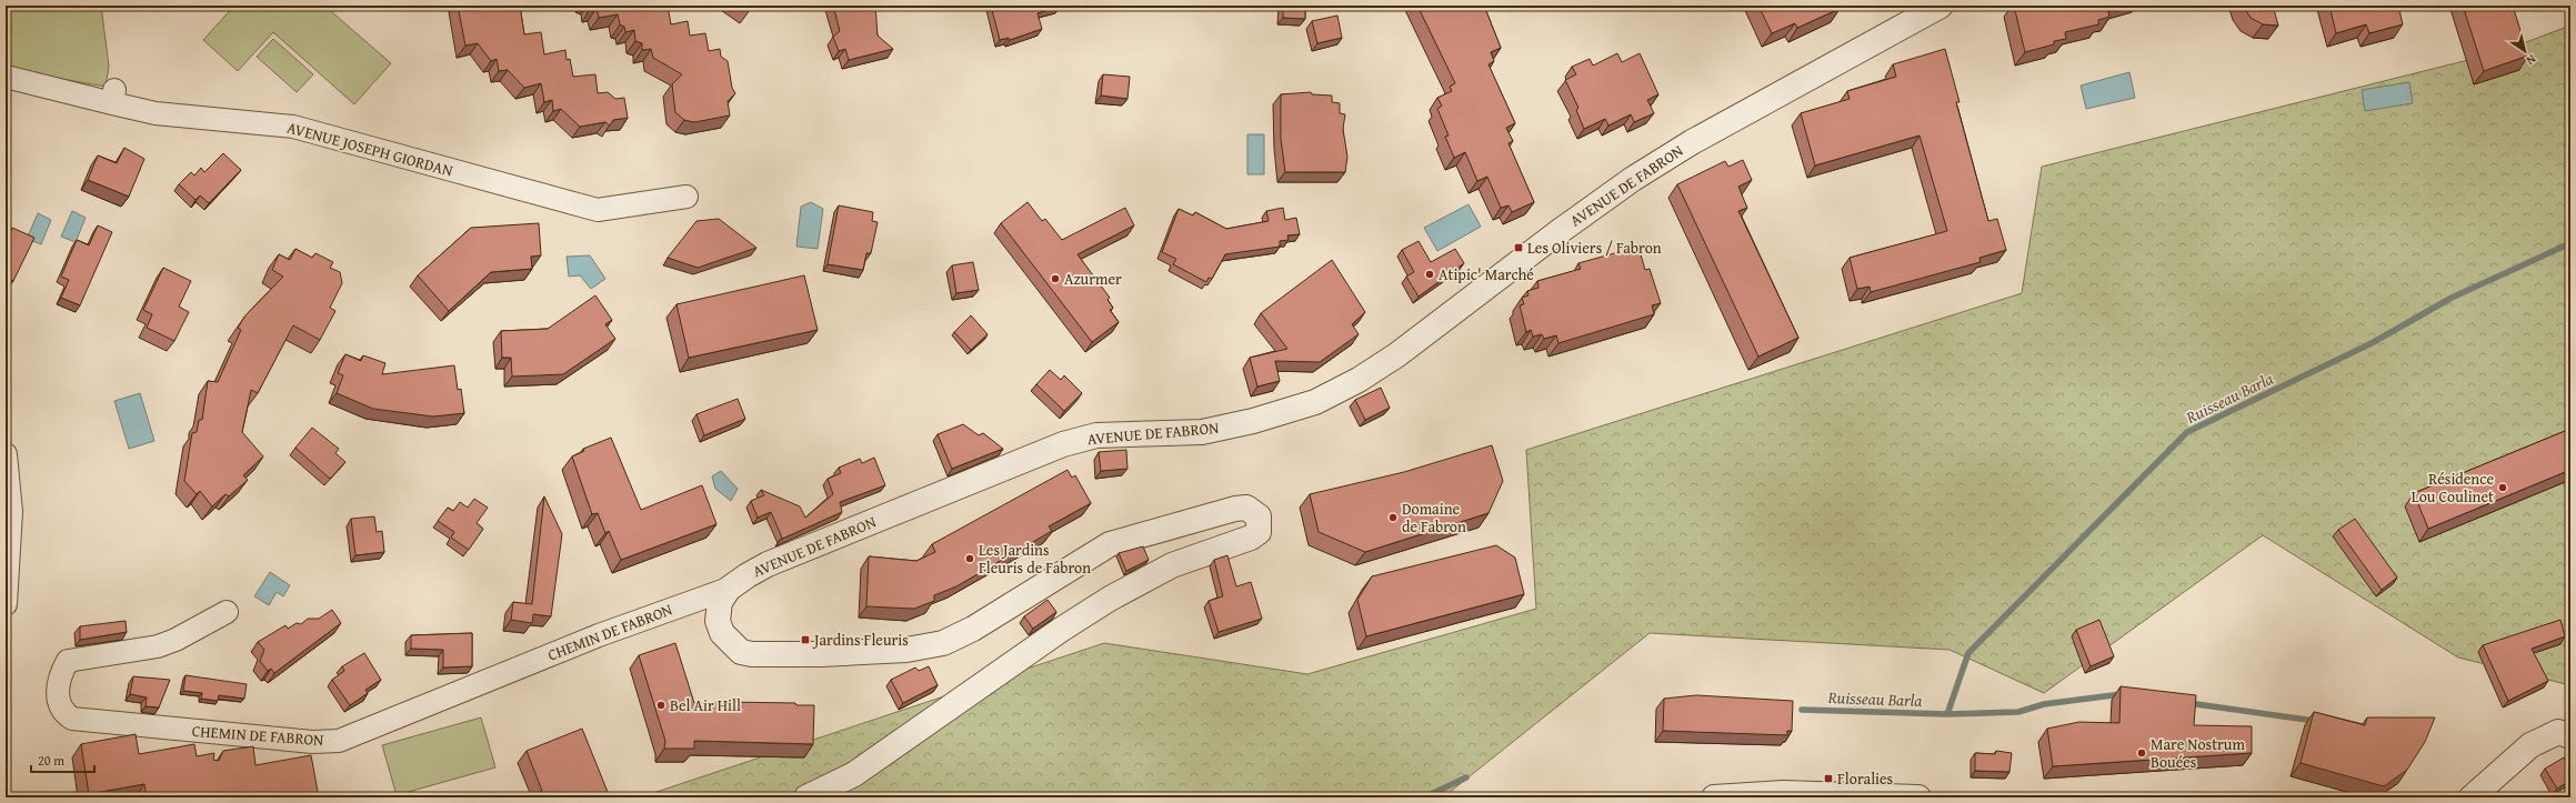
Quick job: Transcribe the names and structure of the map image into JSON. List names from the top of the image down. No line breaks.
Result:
{"streets":{"street":["AVENUE JOSEPH GIORDAN","AVENUE DE FABRON","CHEMIN DE FABRON"]},"crossings":[["AVENUE DE FABRON","CHEMIN DE FABRON"]],"water":["Ruisseau Barla"],"places":{"transit":["Les Oliviers / Fabron","Jardins Fleuris","Floralies"],"other":["Atipic' Marché","Azurmer","Résidence Lou Coulinet","Domaine de Fabron","Les Jardins Fleuris de Fabron","Bel Air Hill","Mare Nostrum Bouées"]},"scale_bar":"20 m","north":"bottom right"}
